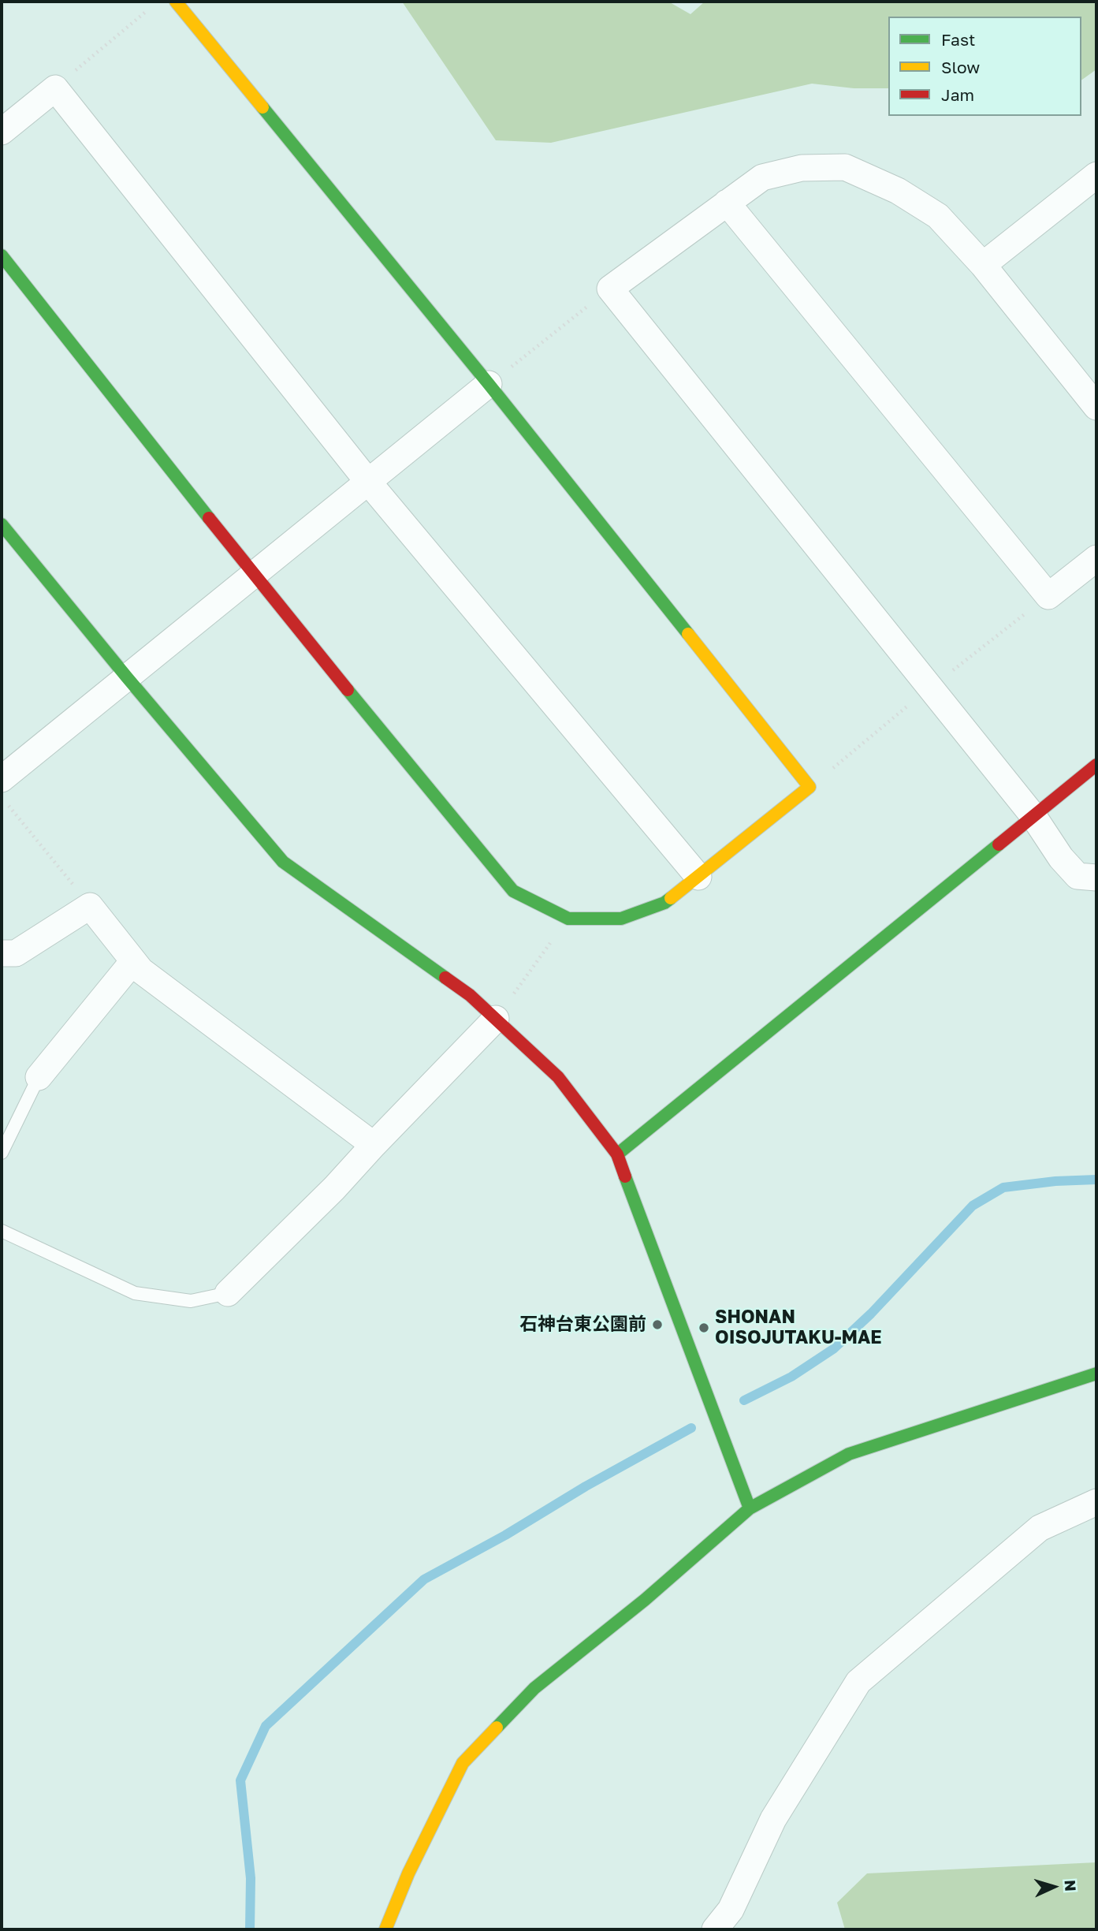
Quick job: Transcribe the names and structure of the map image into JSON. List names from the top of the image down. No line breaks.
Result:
{"places":["石神台東公園前","SHONAN OISOJUTAKU-MAE"],"legend":["Fast","Slow","Jam"],"north":"right"}
